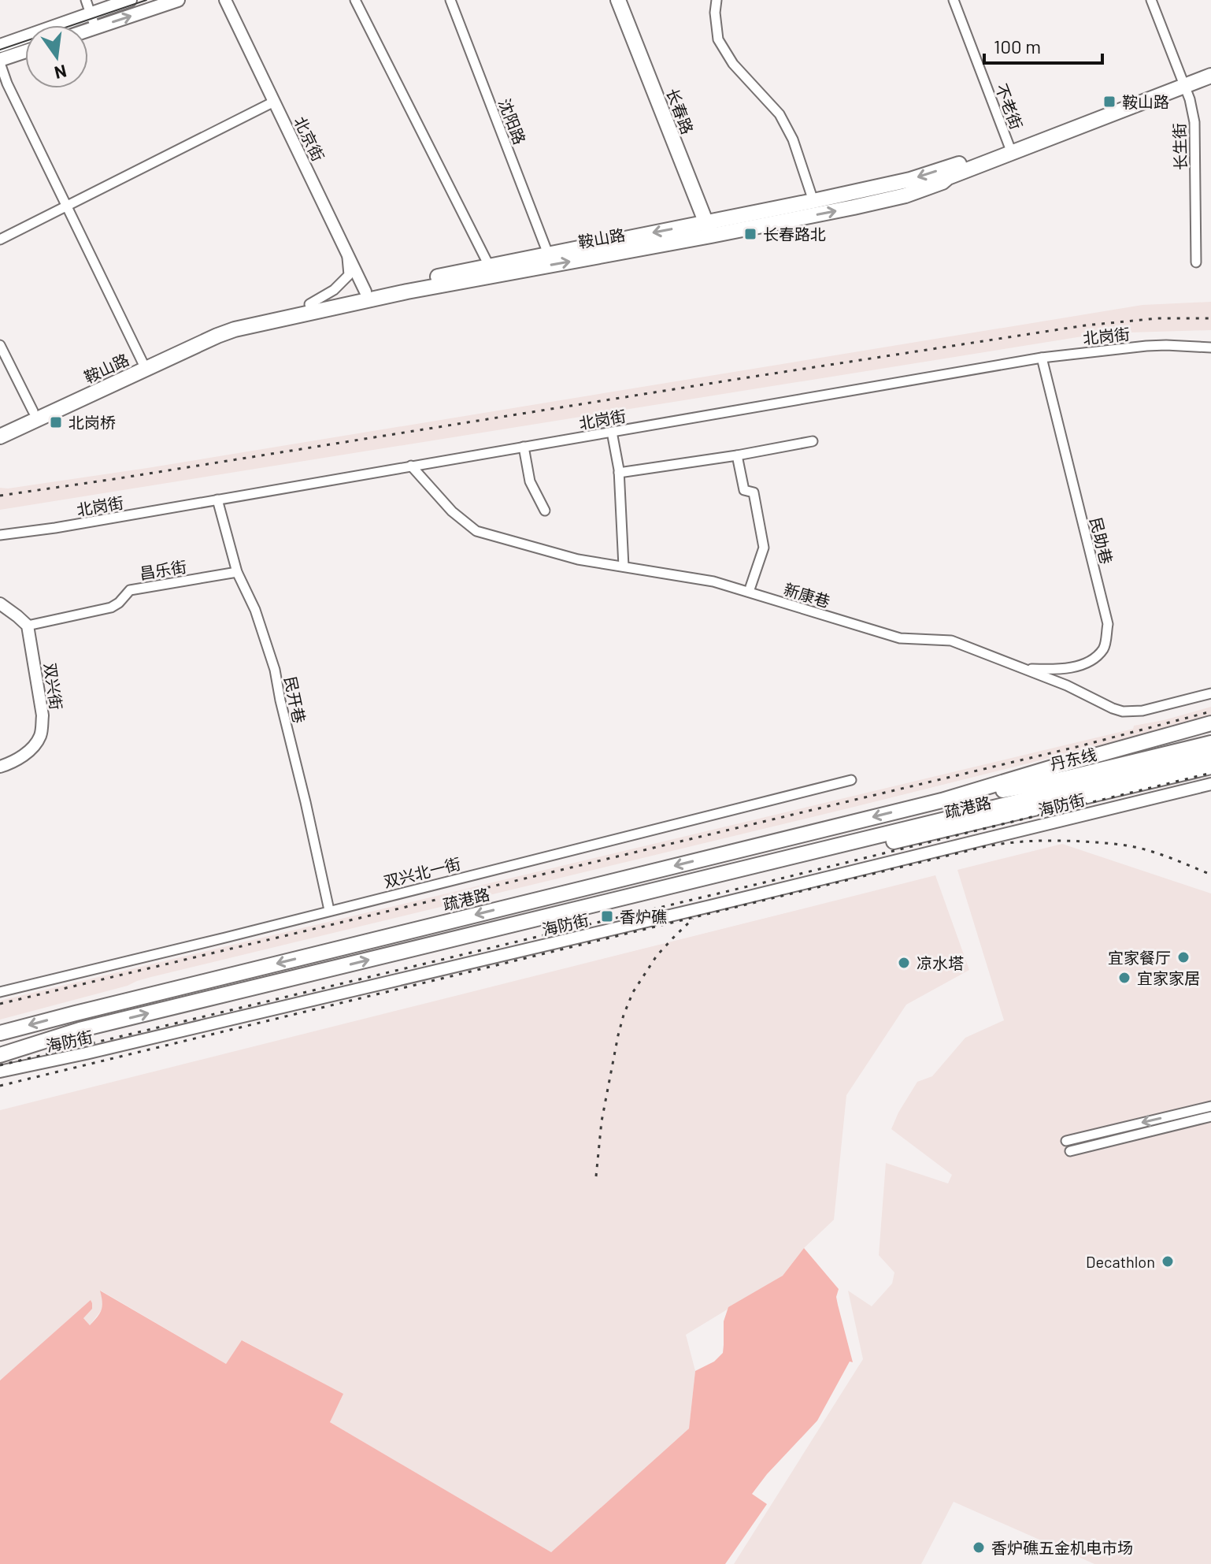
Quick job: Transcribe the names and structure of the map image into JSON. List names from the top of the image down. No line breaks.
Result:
{"streets":{"main road":["长春路","鞍山路","丹东线","疏港路"],"street":["不老街","沈阳路","北京街","长生街","北岗街","民助巷","昌乐街","新康巷","双兴街","民开巷","海防街","双兴北一街"]},"crossings":[["不老街","鞍山路"],["长春路","鞍山路"],["沈阳路","鞍山路"],["北京街","鞍山路"],["长生街","鞍山路"],["北岗街","民助巷"],["北岗街","新康巷"],["北岗街","民开巷"],["民助巷","新康巷"],["昌乐街","双兴街"],["昌乐街","民开巷"],["民开巷","双兴北一街"],["丹东线","疏港路"]],"places":{"transit":["鞍山路","长春路北","北岗桥","香炉礁"],"other":["宜家餐厅","凉水塔","宜家家居","Decathlon","香炉礁五金机电市场"]},"scale_bar":"100 m","north":"bottom"}
